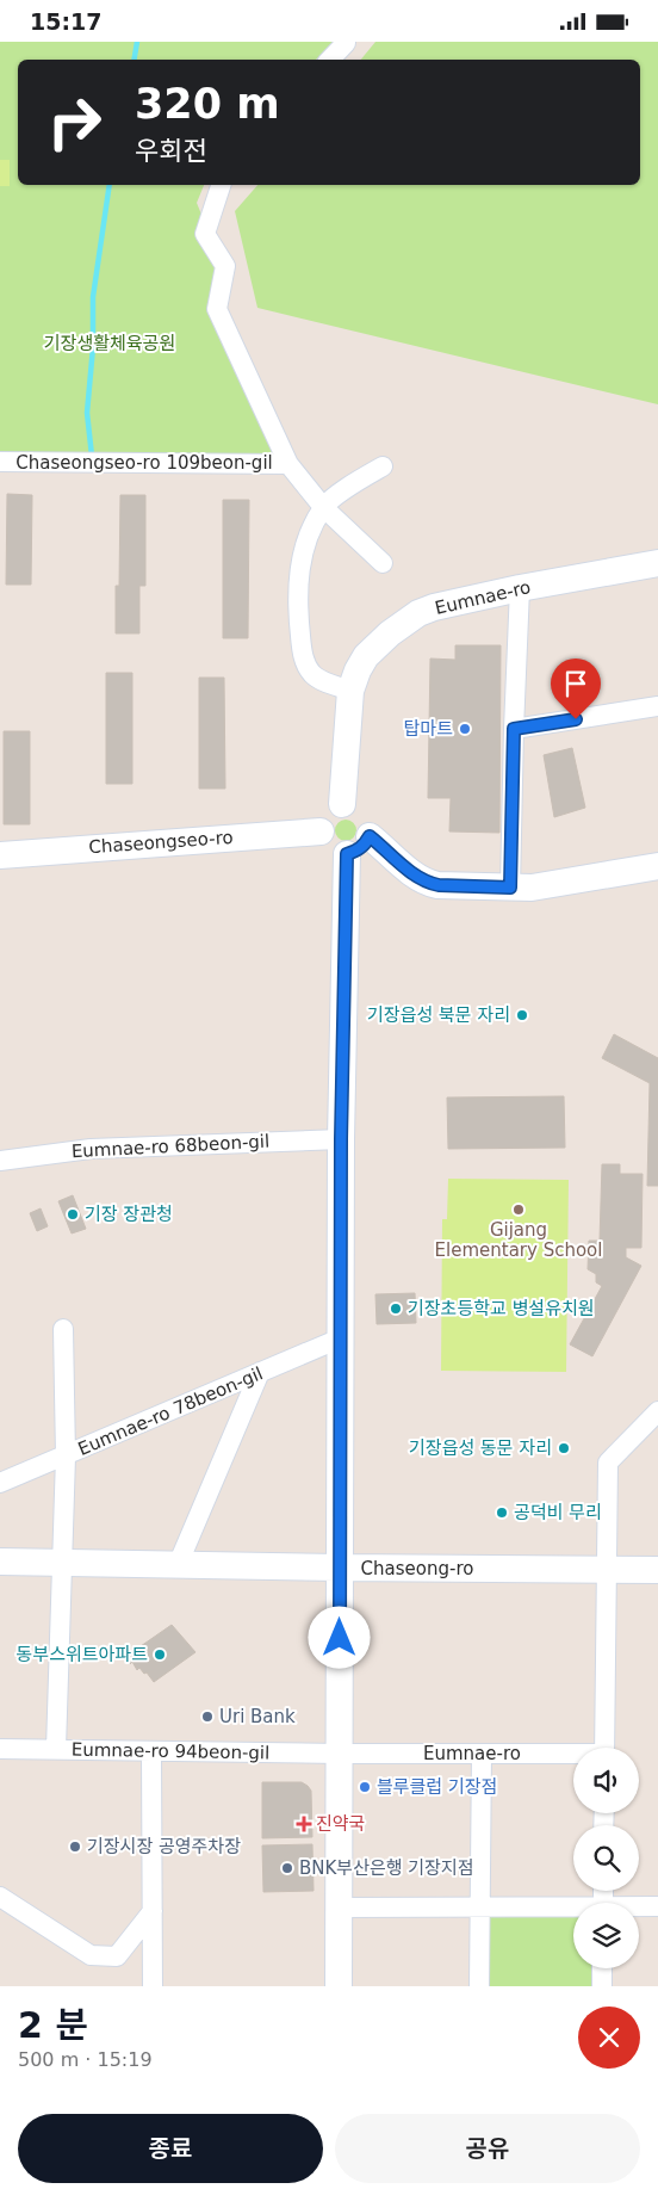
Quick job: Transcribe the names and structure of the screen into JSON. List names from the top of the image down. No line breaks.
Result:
{"streets":{"main road":["Eumnae-ro","Chaseongseo-ro","Chaseong-ro"],"street":["Chaseongseo-ro 109beon-gil","Eumnae-ro 68beon-gil","Eumnae-ro 78beon-gil","Eumnae-ro 94beon-gil"]},"crossings":[["Eumnae-ro","Chaseongseo-ro"],["Eumnae-ro","Eumnae-ro 94beon-gil"]],"parks":["기장생활체육공원"],"places":{"other":["탑마트","기장읍성 북문 자리","Gijang Elementary School","기장 장관청","기장초등학교 병설유치원","기장읍성 동문 자리","공덕비 무리","동부스위트아파트","Uri Bank","블루클럽 기장점","기장시장 공영주차장","BNK부산은행 기장지점"],"health":["진약국"]},"page":{"status":"15:17","turn":["320 m","우회전"],"heading":["2 분","500 m · 15:19"],"buttons":["종료","공유"]}}
